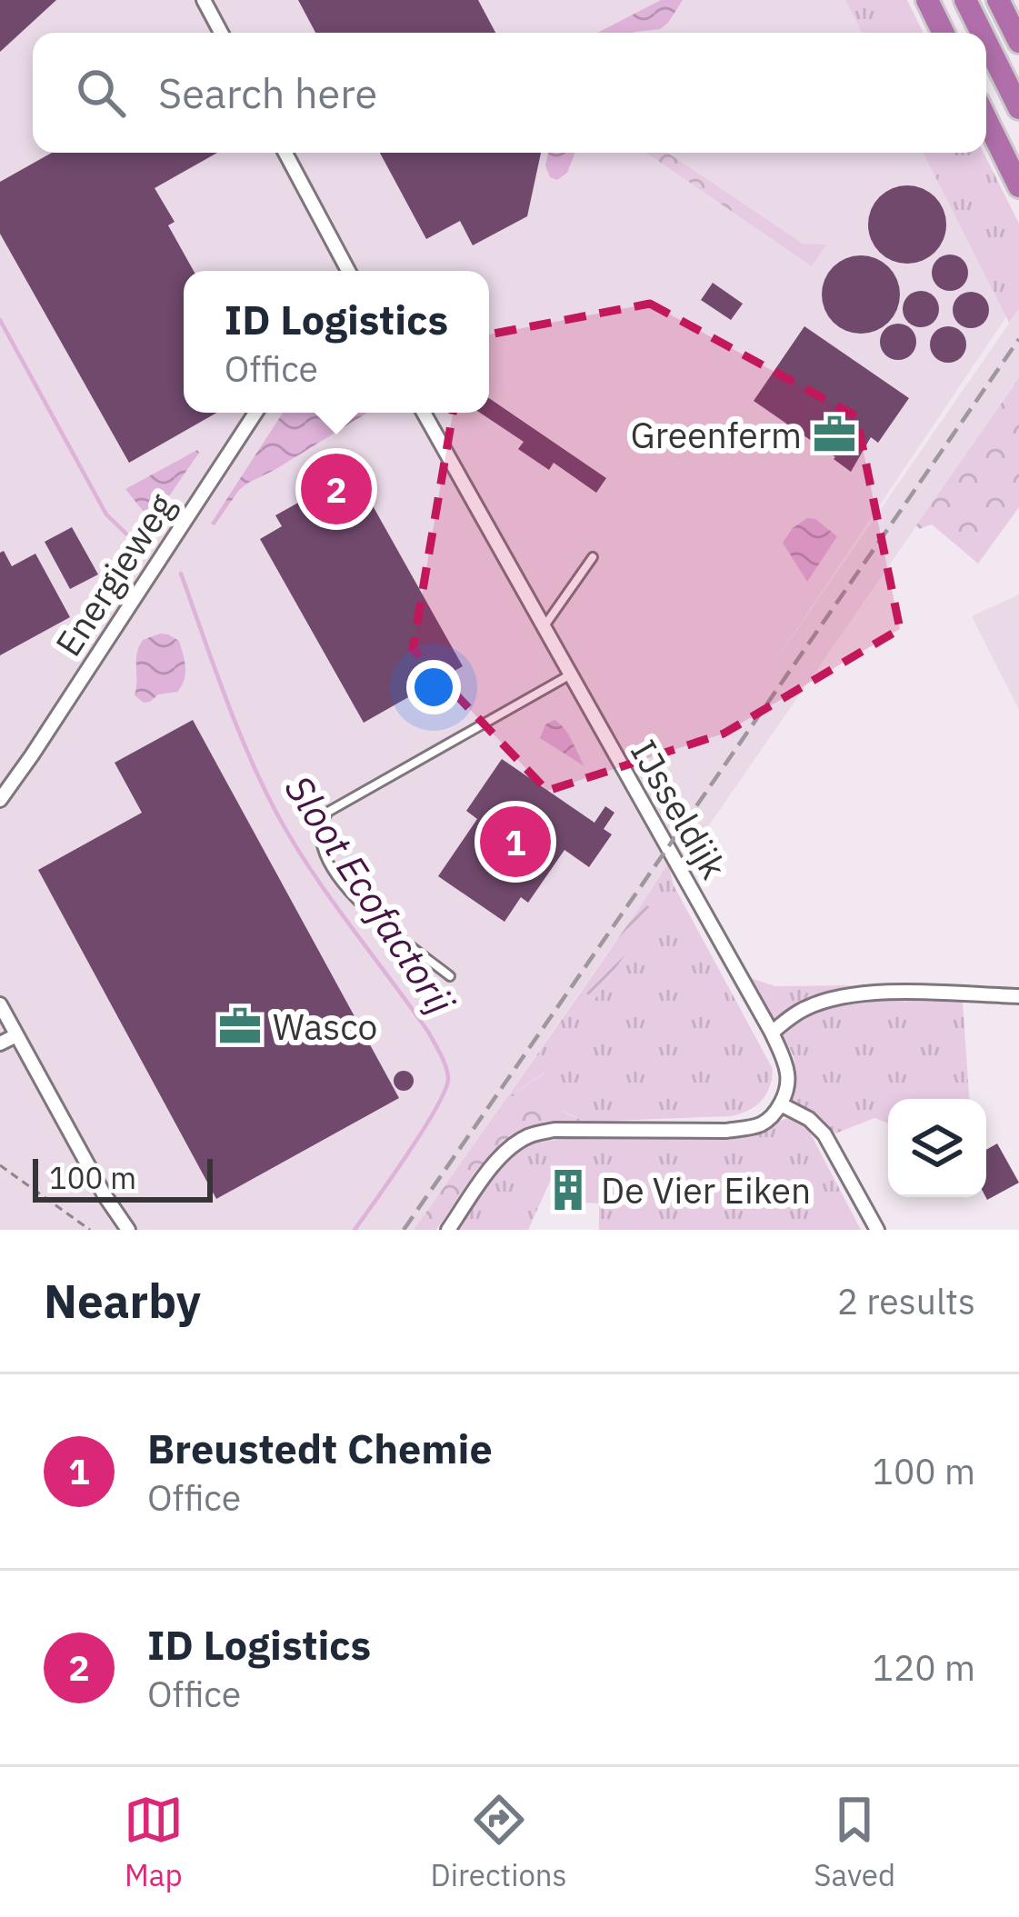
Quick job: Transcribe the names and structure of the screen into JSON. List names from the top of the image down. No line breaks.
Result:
{"streets":{"street":["Energieweg","IJsseldijk"]},"water":["Sloot Ecofactorij"],"places":{"office":["Greenferm","Wasco"],"building":["De Vier Eiken"]},"scale_bar":"100 m","page":{"search":"Search here","popup":["ID Logistics","Office"],"pins":["2","1"],"scale":"100 m","heading":["Nearby","2 results"],"list":[{"mark":"1","name":"Breustedt Chemie","note":"Office","value":"100 m"},{"mark":"2","name":"ID Logistics","note":"Office","value":"120 m"}],"nav":["Map","Directions","Saved"]}}
